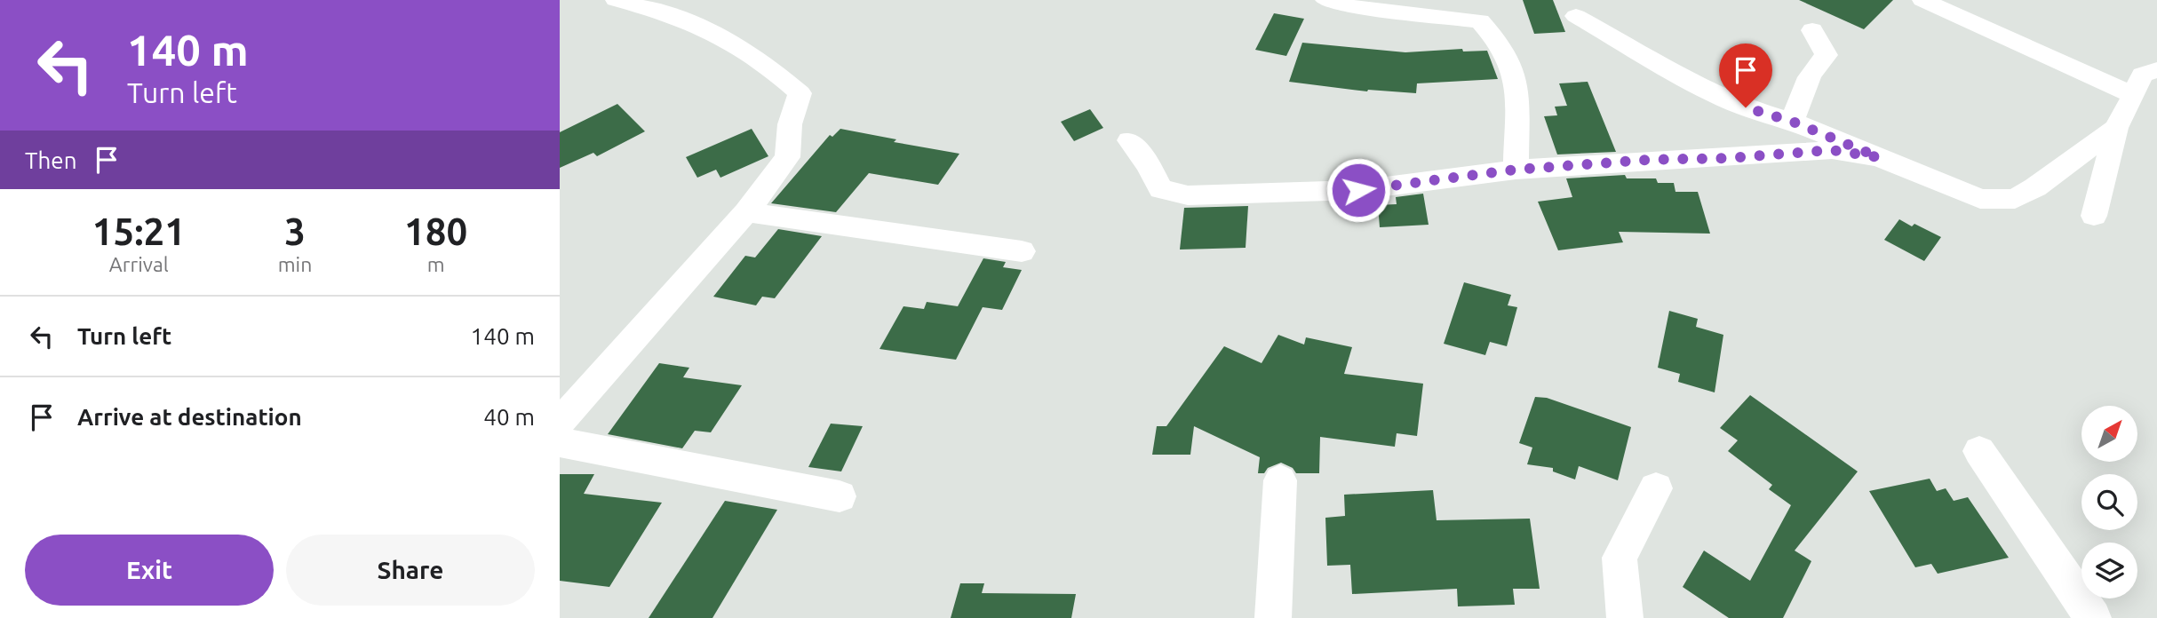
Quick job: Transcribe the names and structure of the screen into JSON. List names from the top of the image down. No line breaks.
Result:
{"north":"top right","page":{"turn":["140 m","Turn left"],"then":"Then","eta":["15:21","Arrival","3","min","180","m"],"list":[{"name":"Turn left","value":"140 m"},{"name":"Arrive at destination","value":"40 m"}],"buttons":["Exit","Share"]}}
